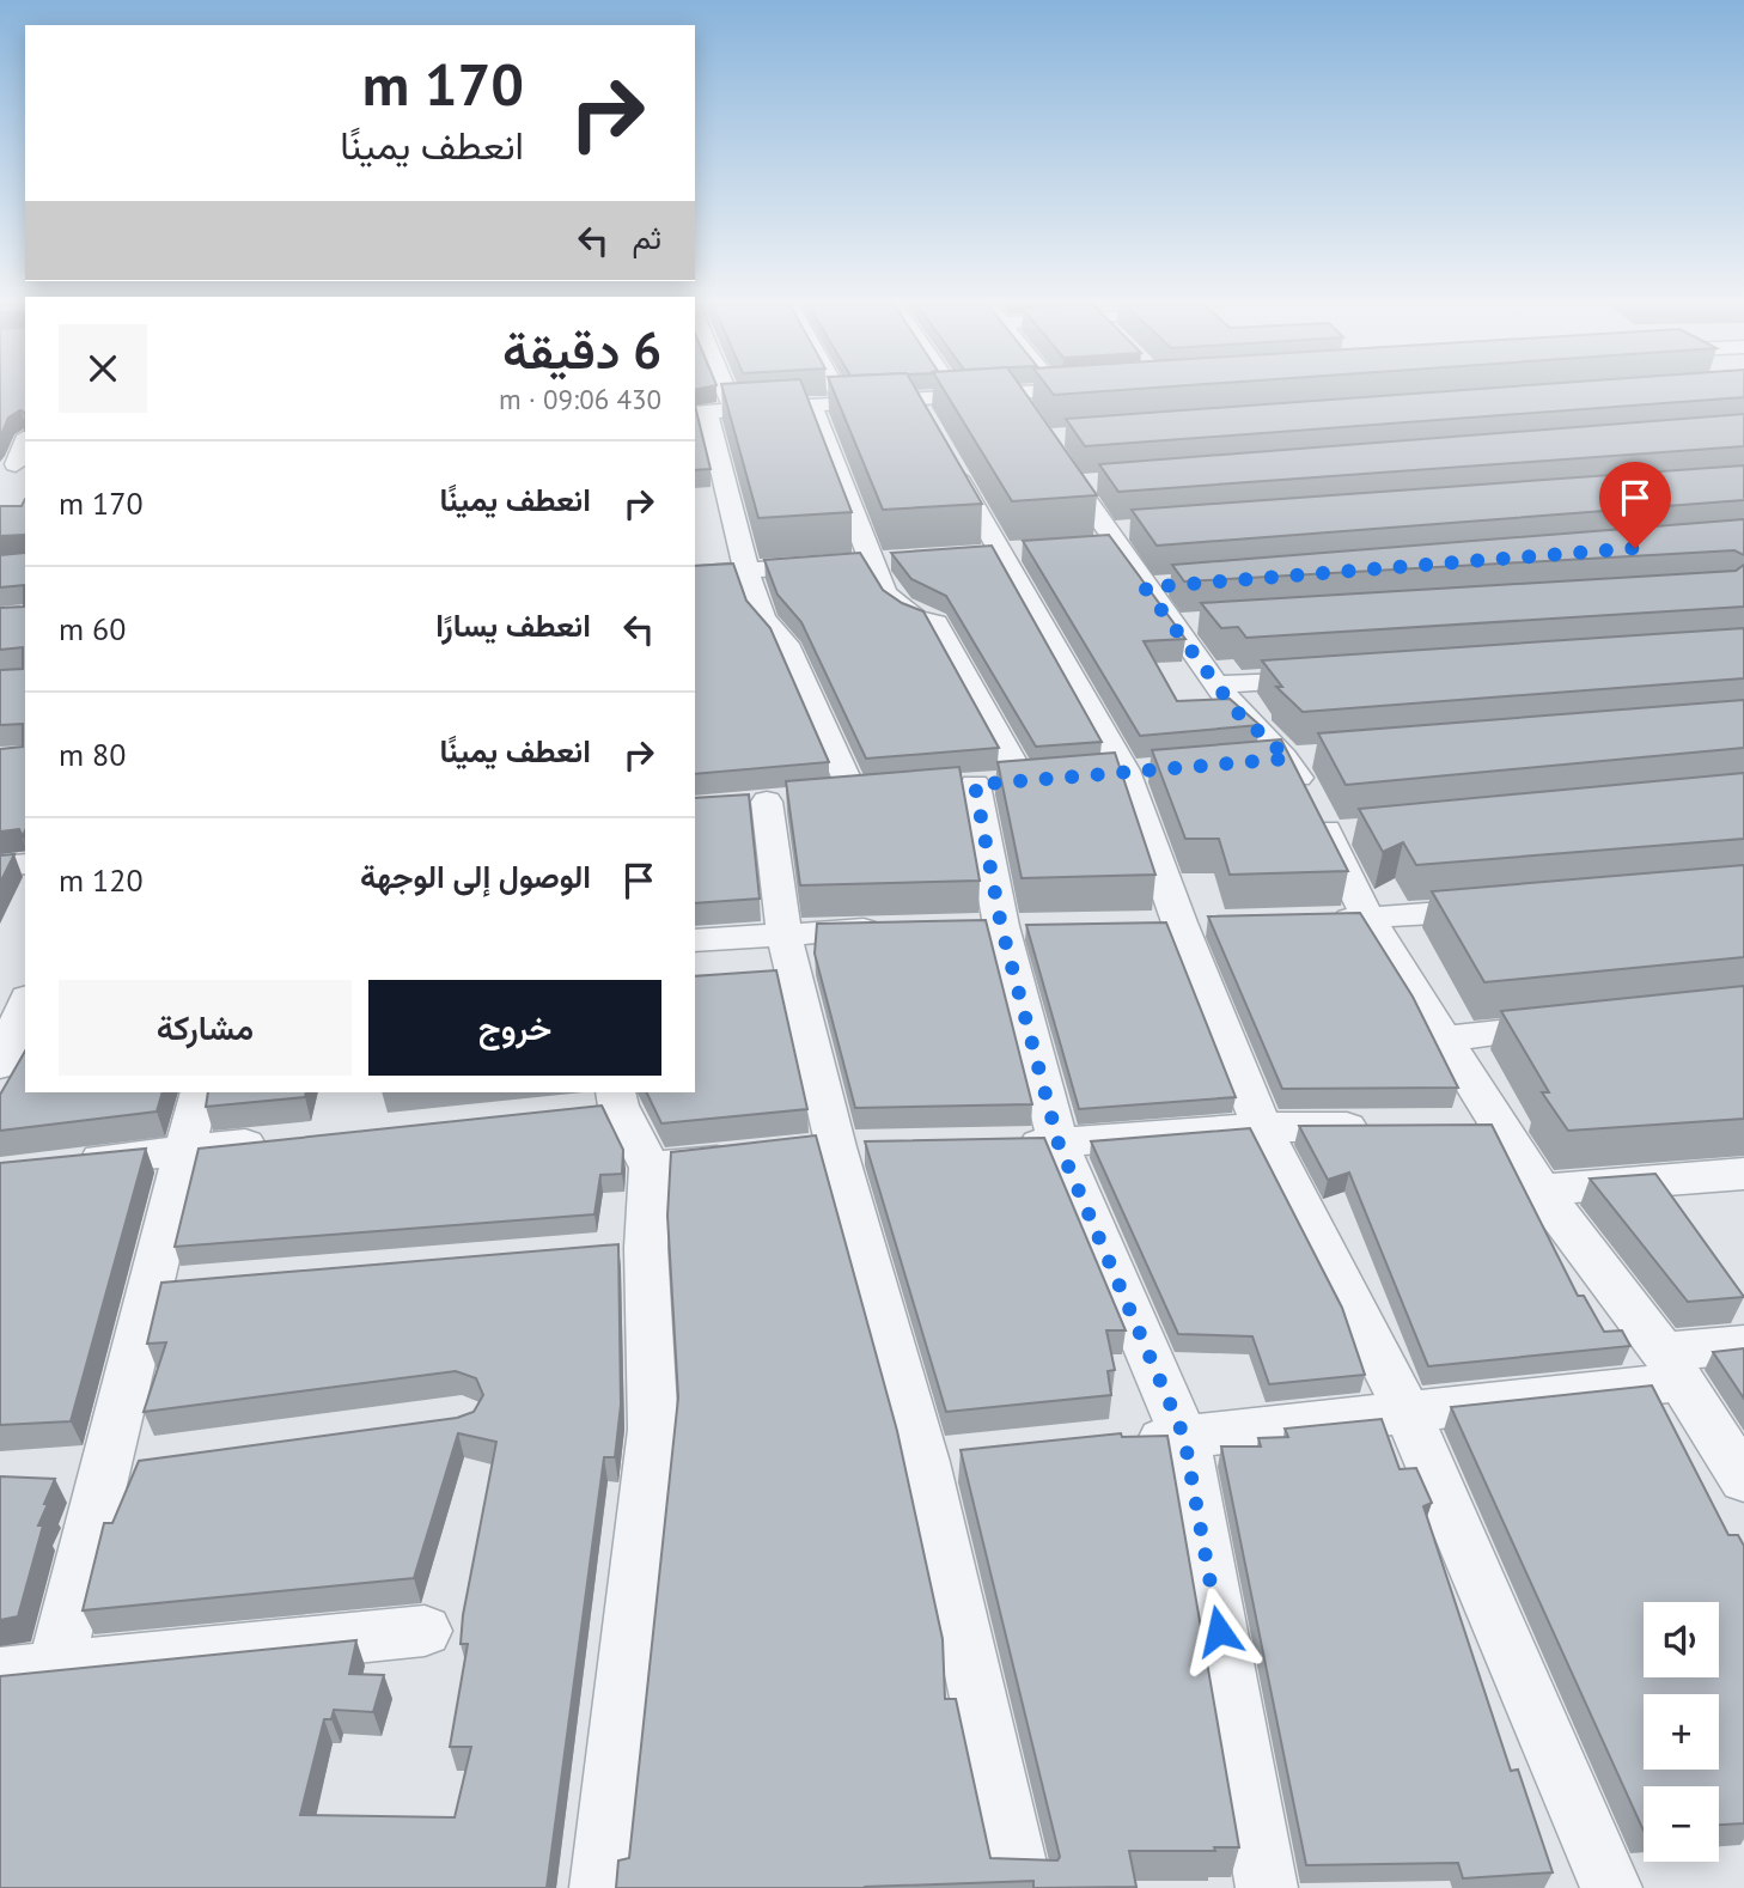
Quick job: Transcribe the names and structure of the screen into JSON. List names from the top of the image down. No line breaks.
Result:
{"page":{"turn":["170 m","انعطف يمينًا"],"then":"ثم","heading":["6 دقيقة","430 m · 09:06"],"list":[{"name":"انعطف يمينًا","value":"170 m"},{"name":"انعطف يسارًا","value":"60 m"},{"name":"انعطف يمينًا","value":"80 m"},{"name":"الوصول إلى الوجهة","value":"120 m"}],"buttons":["خروج","مشاركة"],"map_buttons":["+","−"]}}
